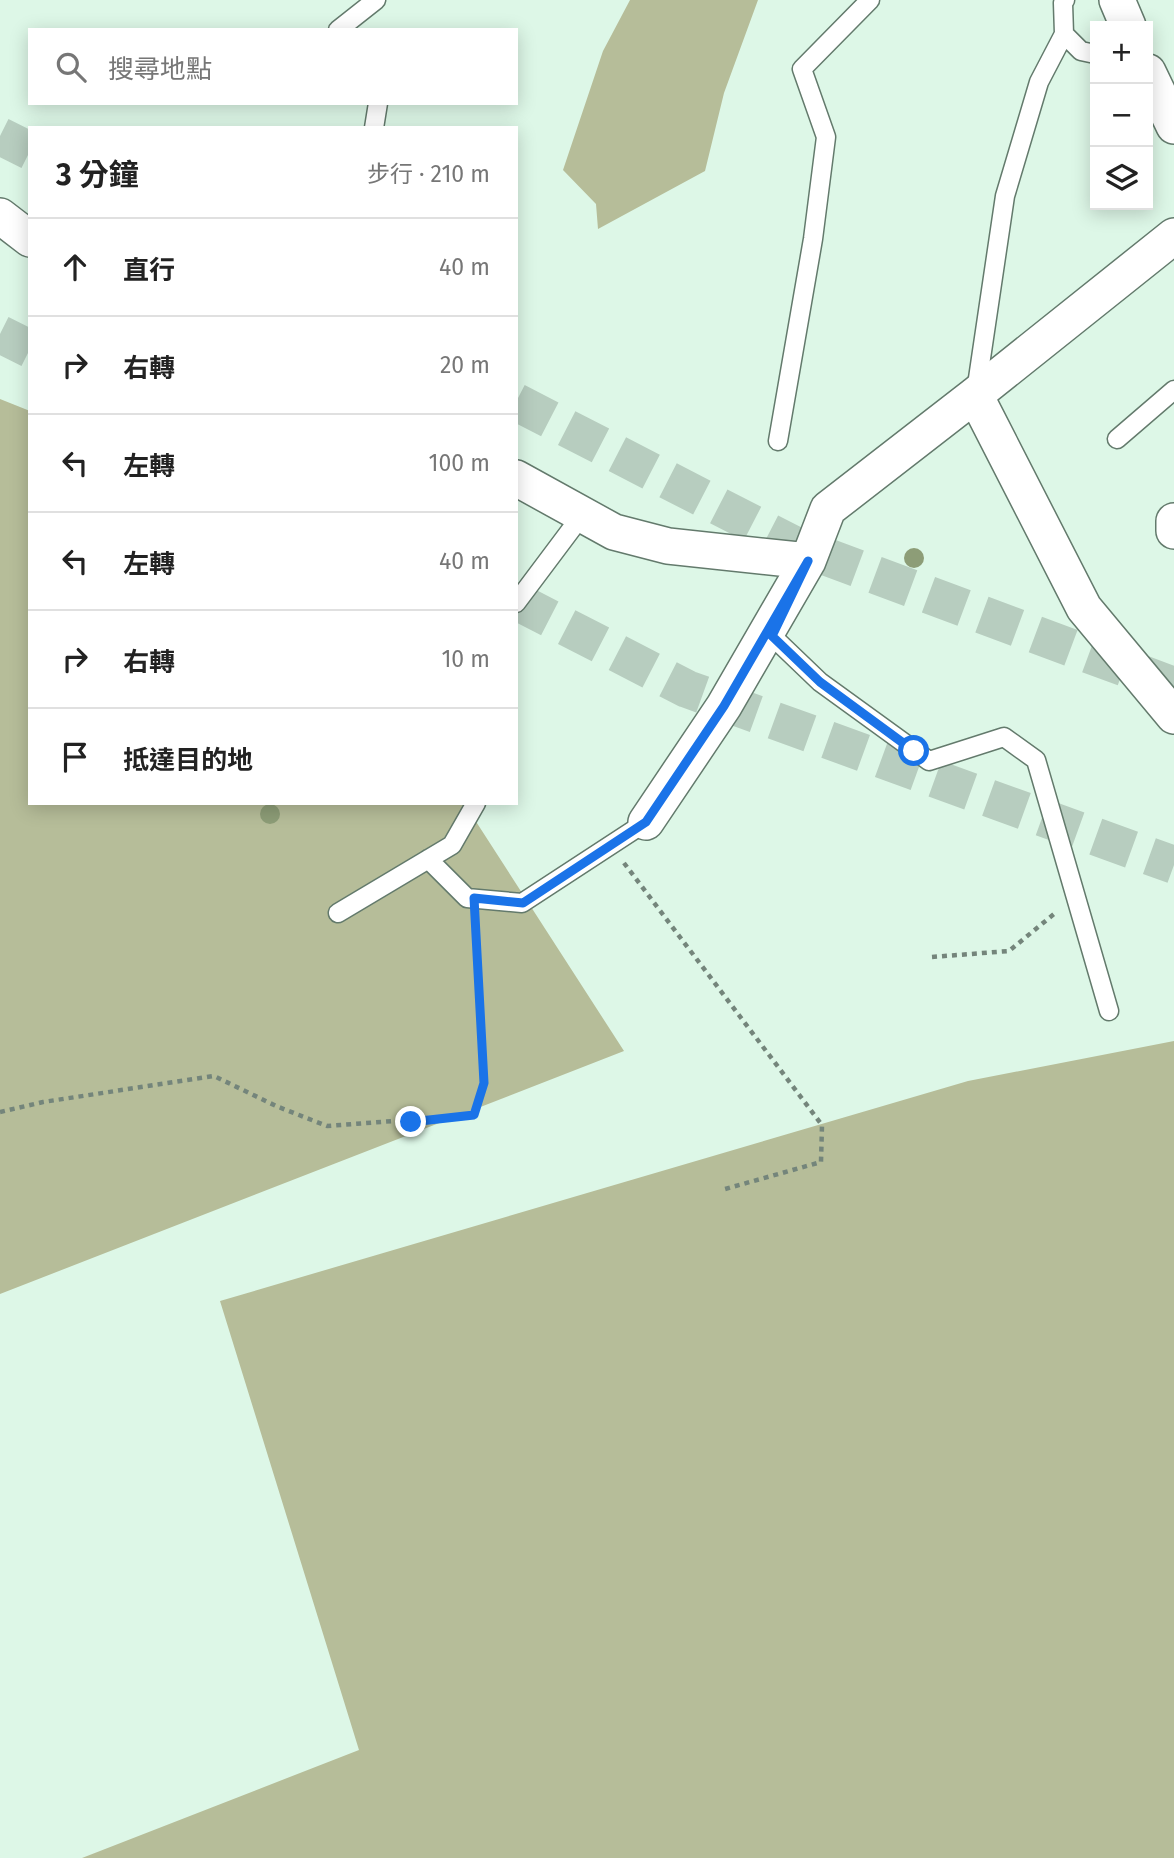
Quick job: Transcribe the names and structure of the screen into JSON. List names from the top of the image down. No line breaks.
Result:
{"page":{"map_buttons":["+","−"],"search":"搜尋地點","heading":["3 分鐘","步行 · 210 m"],"list":[["直行","40 m"],["右轉","20 m"],["左轉","100 m"],["左轉","40 m"],["右轉","10 m"],"抵達目的地"]}}
